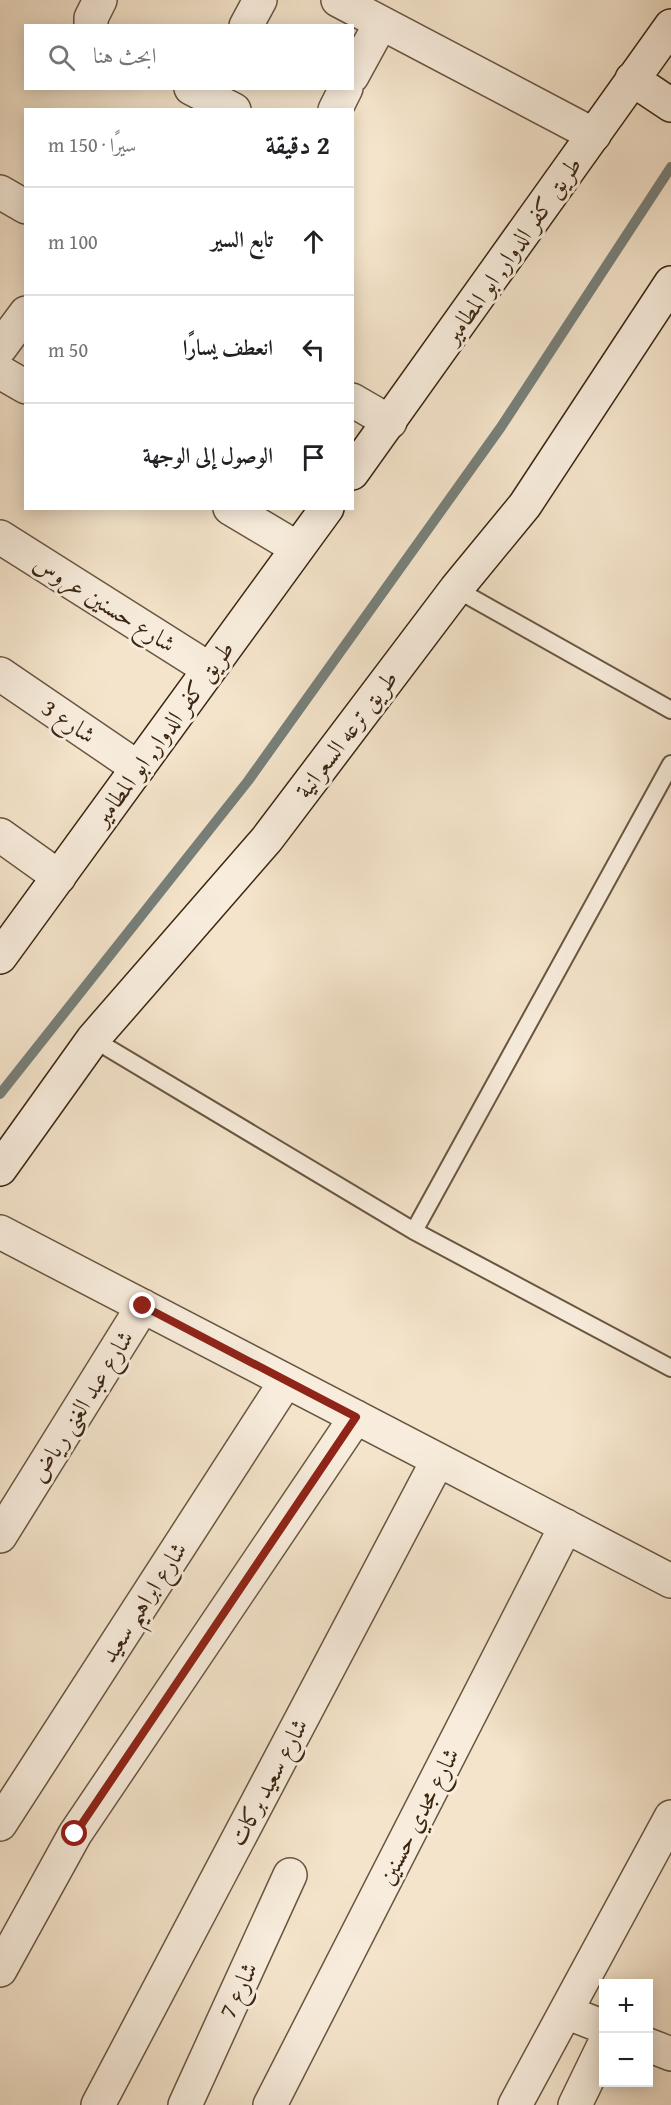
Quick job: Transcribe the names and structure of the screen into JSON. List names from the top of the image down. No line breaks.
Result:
{"streets":{"street":["طريق كفر الدوار, ابو المطامير","شارع حسنين عروس","شارع 3","طريق ترعه السعرانية","شارع عبد الغنى رياض","شارع ابراهيم سعيد","شارع سعيد بركات","شارع مجدي حسنين","شارع 7"]},"crossings":[["طريق كفر الدوار, ابو المطامير","شارع حسنين عروس"],["طريق كفر الدوار, ابو المطامير","شارع 3"]],"page":{"search":"ابحث هنا","heading":["2 دقيقة","سيرًا · 150 m"],"list":[["تابع السير","100 m"],["انعطف يسارًا","50 m"],"الوصول إلى الوجهة"],"map_buttons":["+","−"]}}
